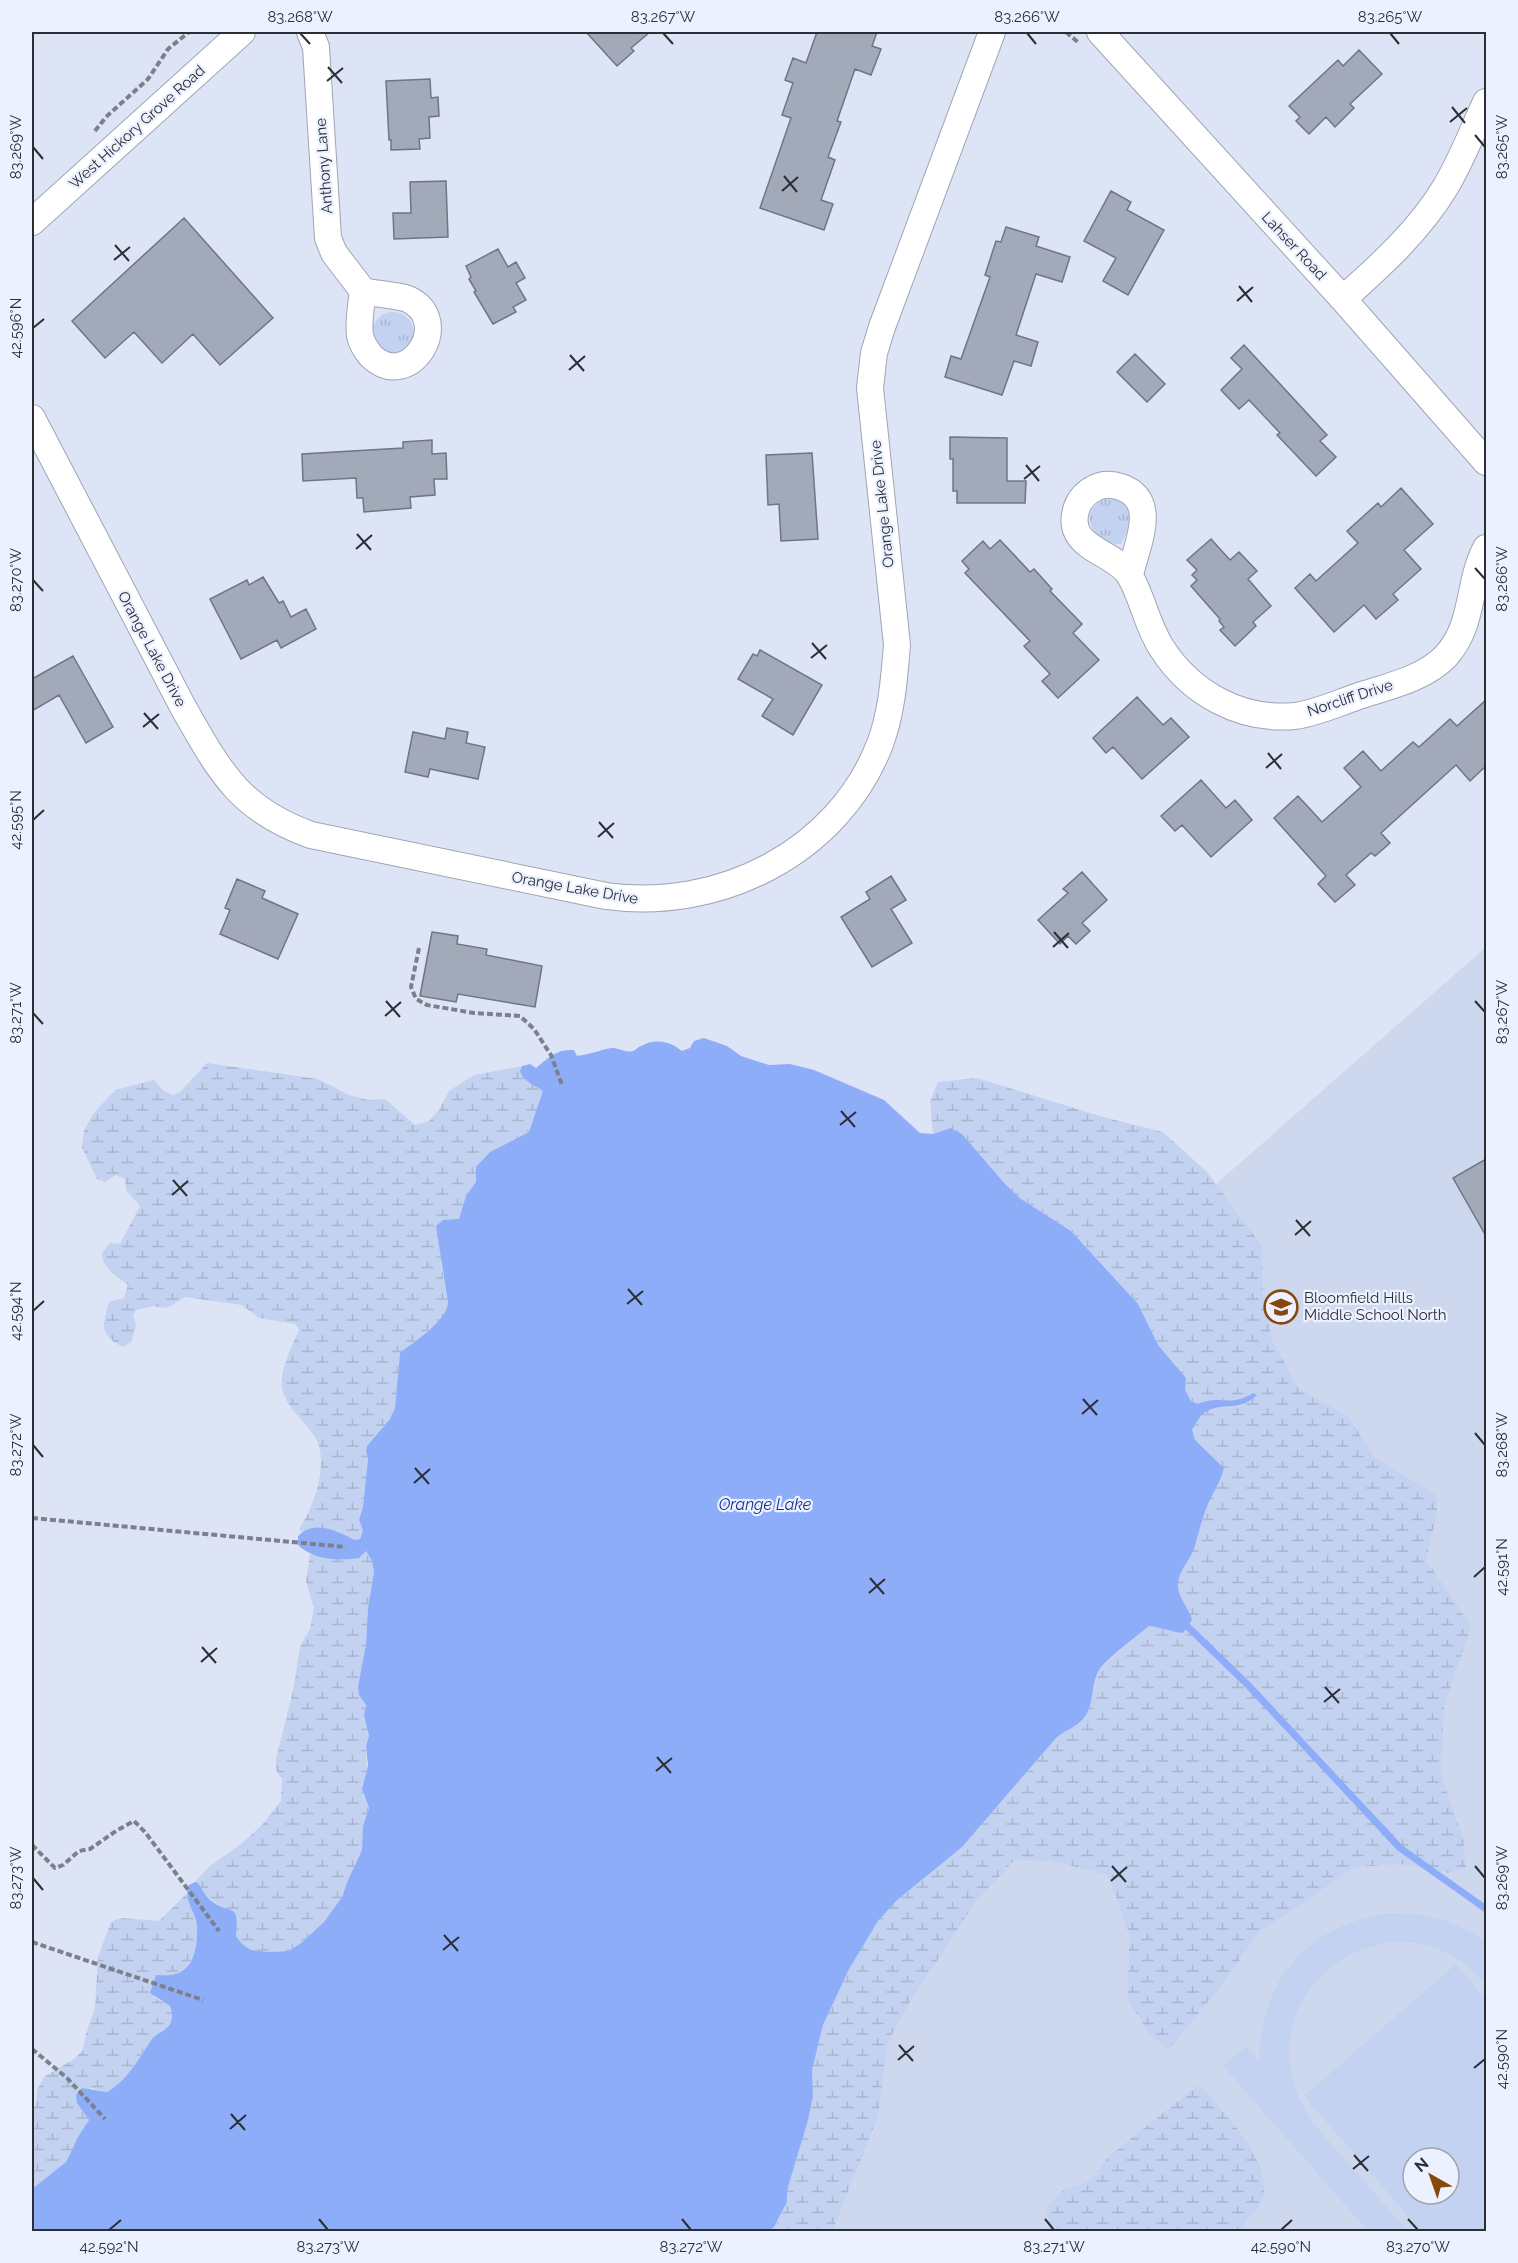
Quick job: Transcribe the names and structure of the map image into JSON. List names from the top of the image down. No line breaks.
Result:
{"streets":{"street":["West Hickory Grove Road","Anthony Lane","Lahser Road","Orange Lake Drive","Norcliff Drive"]},"water":["Orange Lake"],"places":{"school or university":["Bloomfield Hills Middle School North"]},"north":"top left","coordinates":["83.268°W","83.267°W","83.266°W","83.265°W","83.269°W","42.596°N","83.270°W","42.595°N","83.271°W","42.594°N","83.272°W","42.591°N","83.273°W","42.590°N","42.592°N"]}
